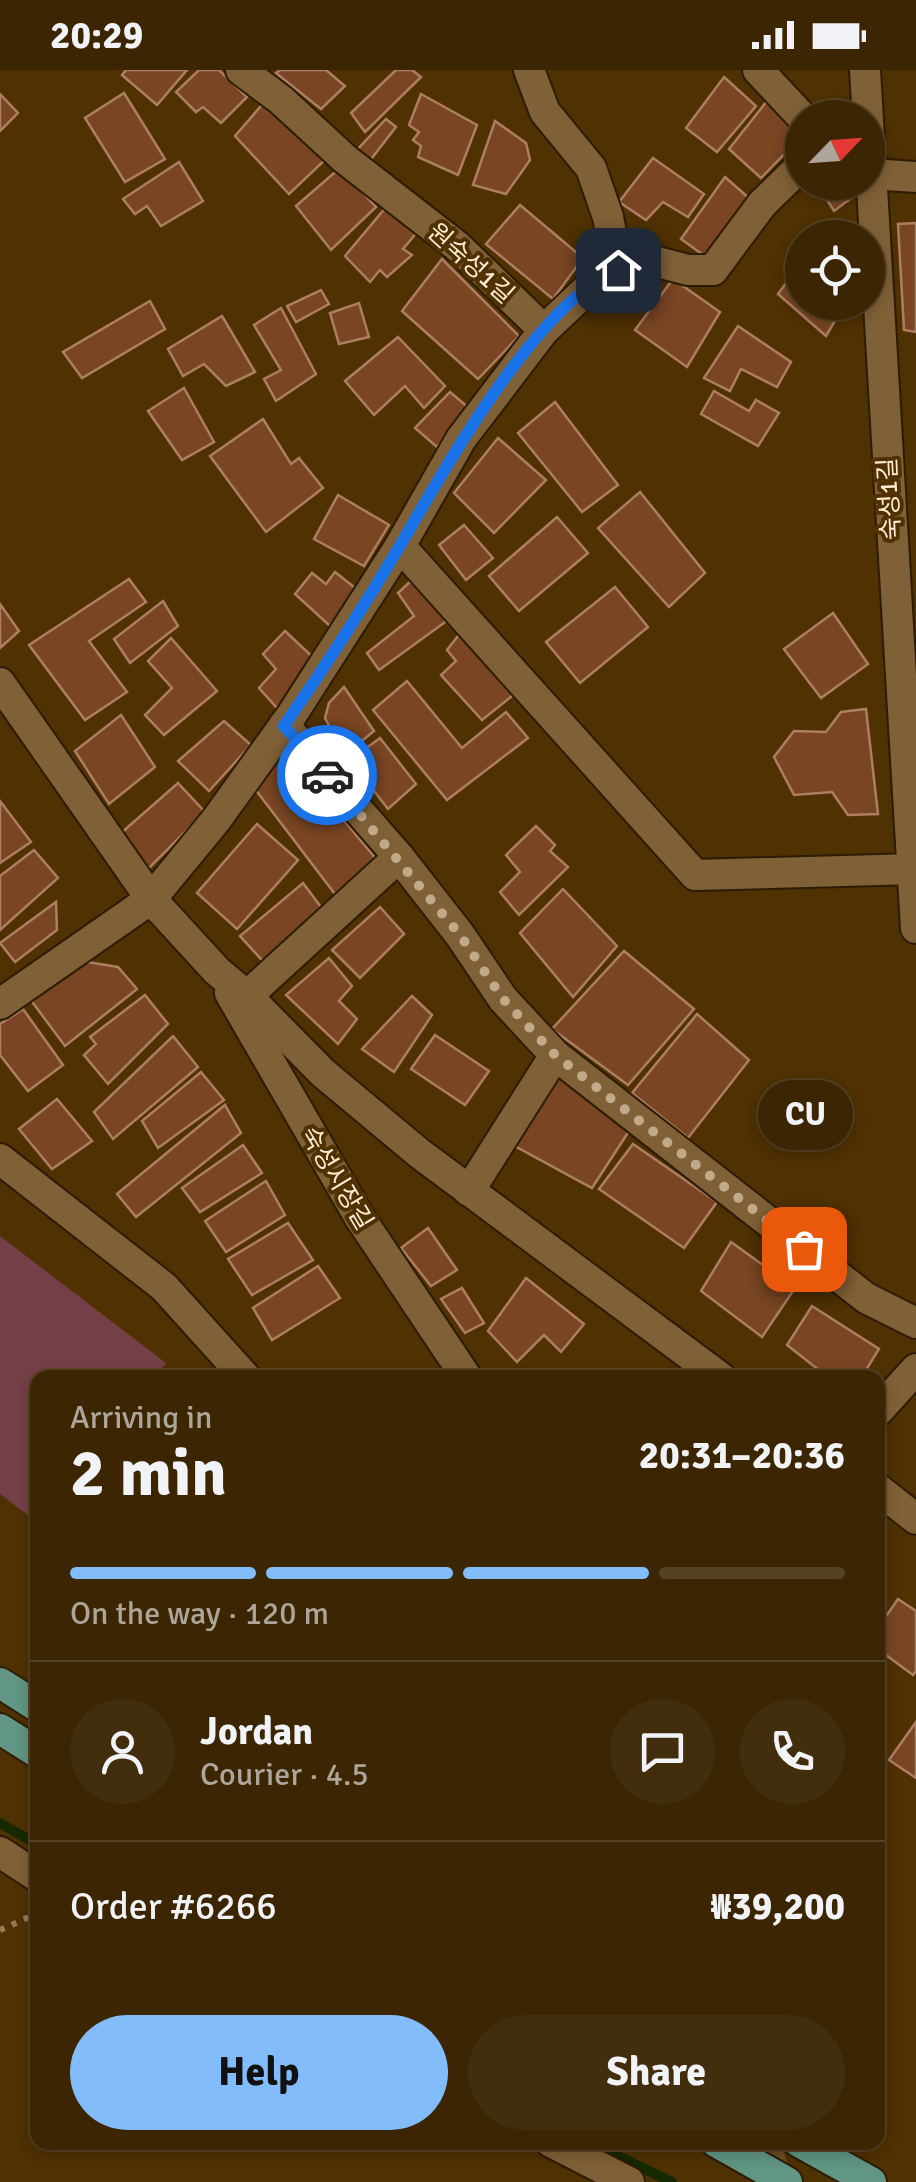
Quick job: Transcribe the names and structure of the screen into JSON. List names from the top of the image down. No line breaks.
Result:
{"streets":{"street":["원숙성1길","숙성1길","숙성시장길"]},"places":["CU"],"north":"top right","page":{"status":"20:29","bubble":"CU","heading":["2 min","Arriving in","20:31–20:36"],"panel":["Jordan","Courier · 4.5","Order #6266","₩39,200"],"bar":"On the way · 120 m","buttons":["Help","Share"]}}
